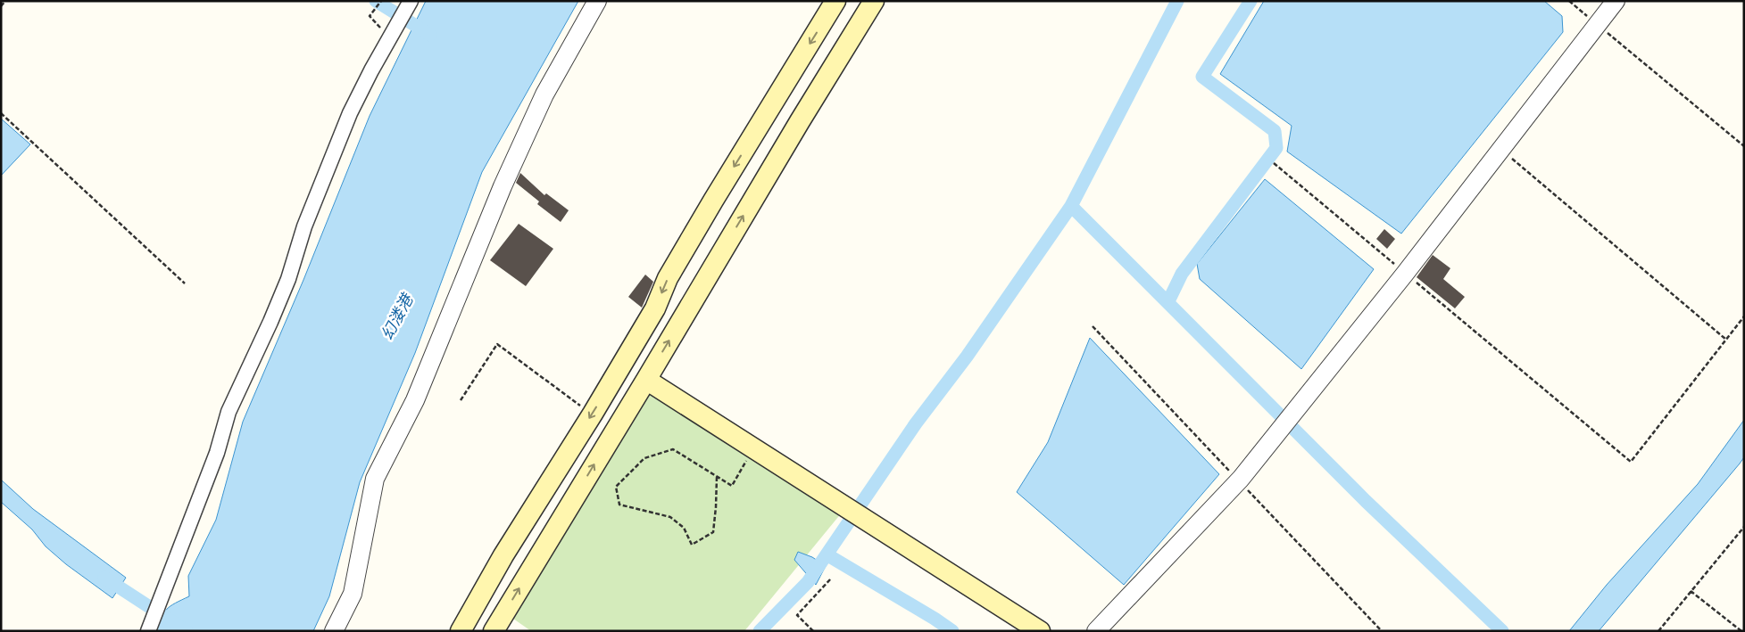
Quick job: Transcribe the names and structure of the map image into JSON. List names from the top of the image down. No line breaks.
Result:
{"water":["幻溇港"]}
